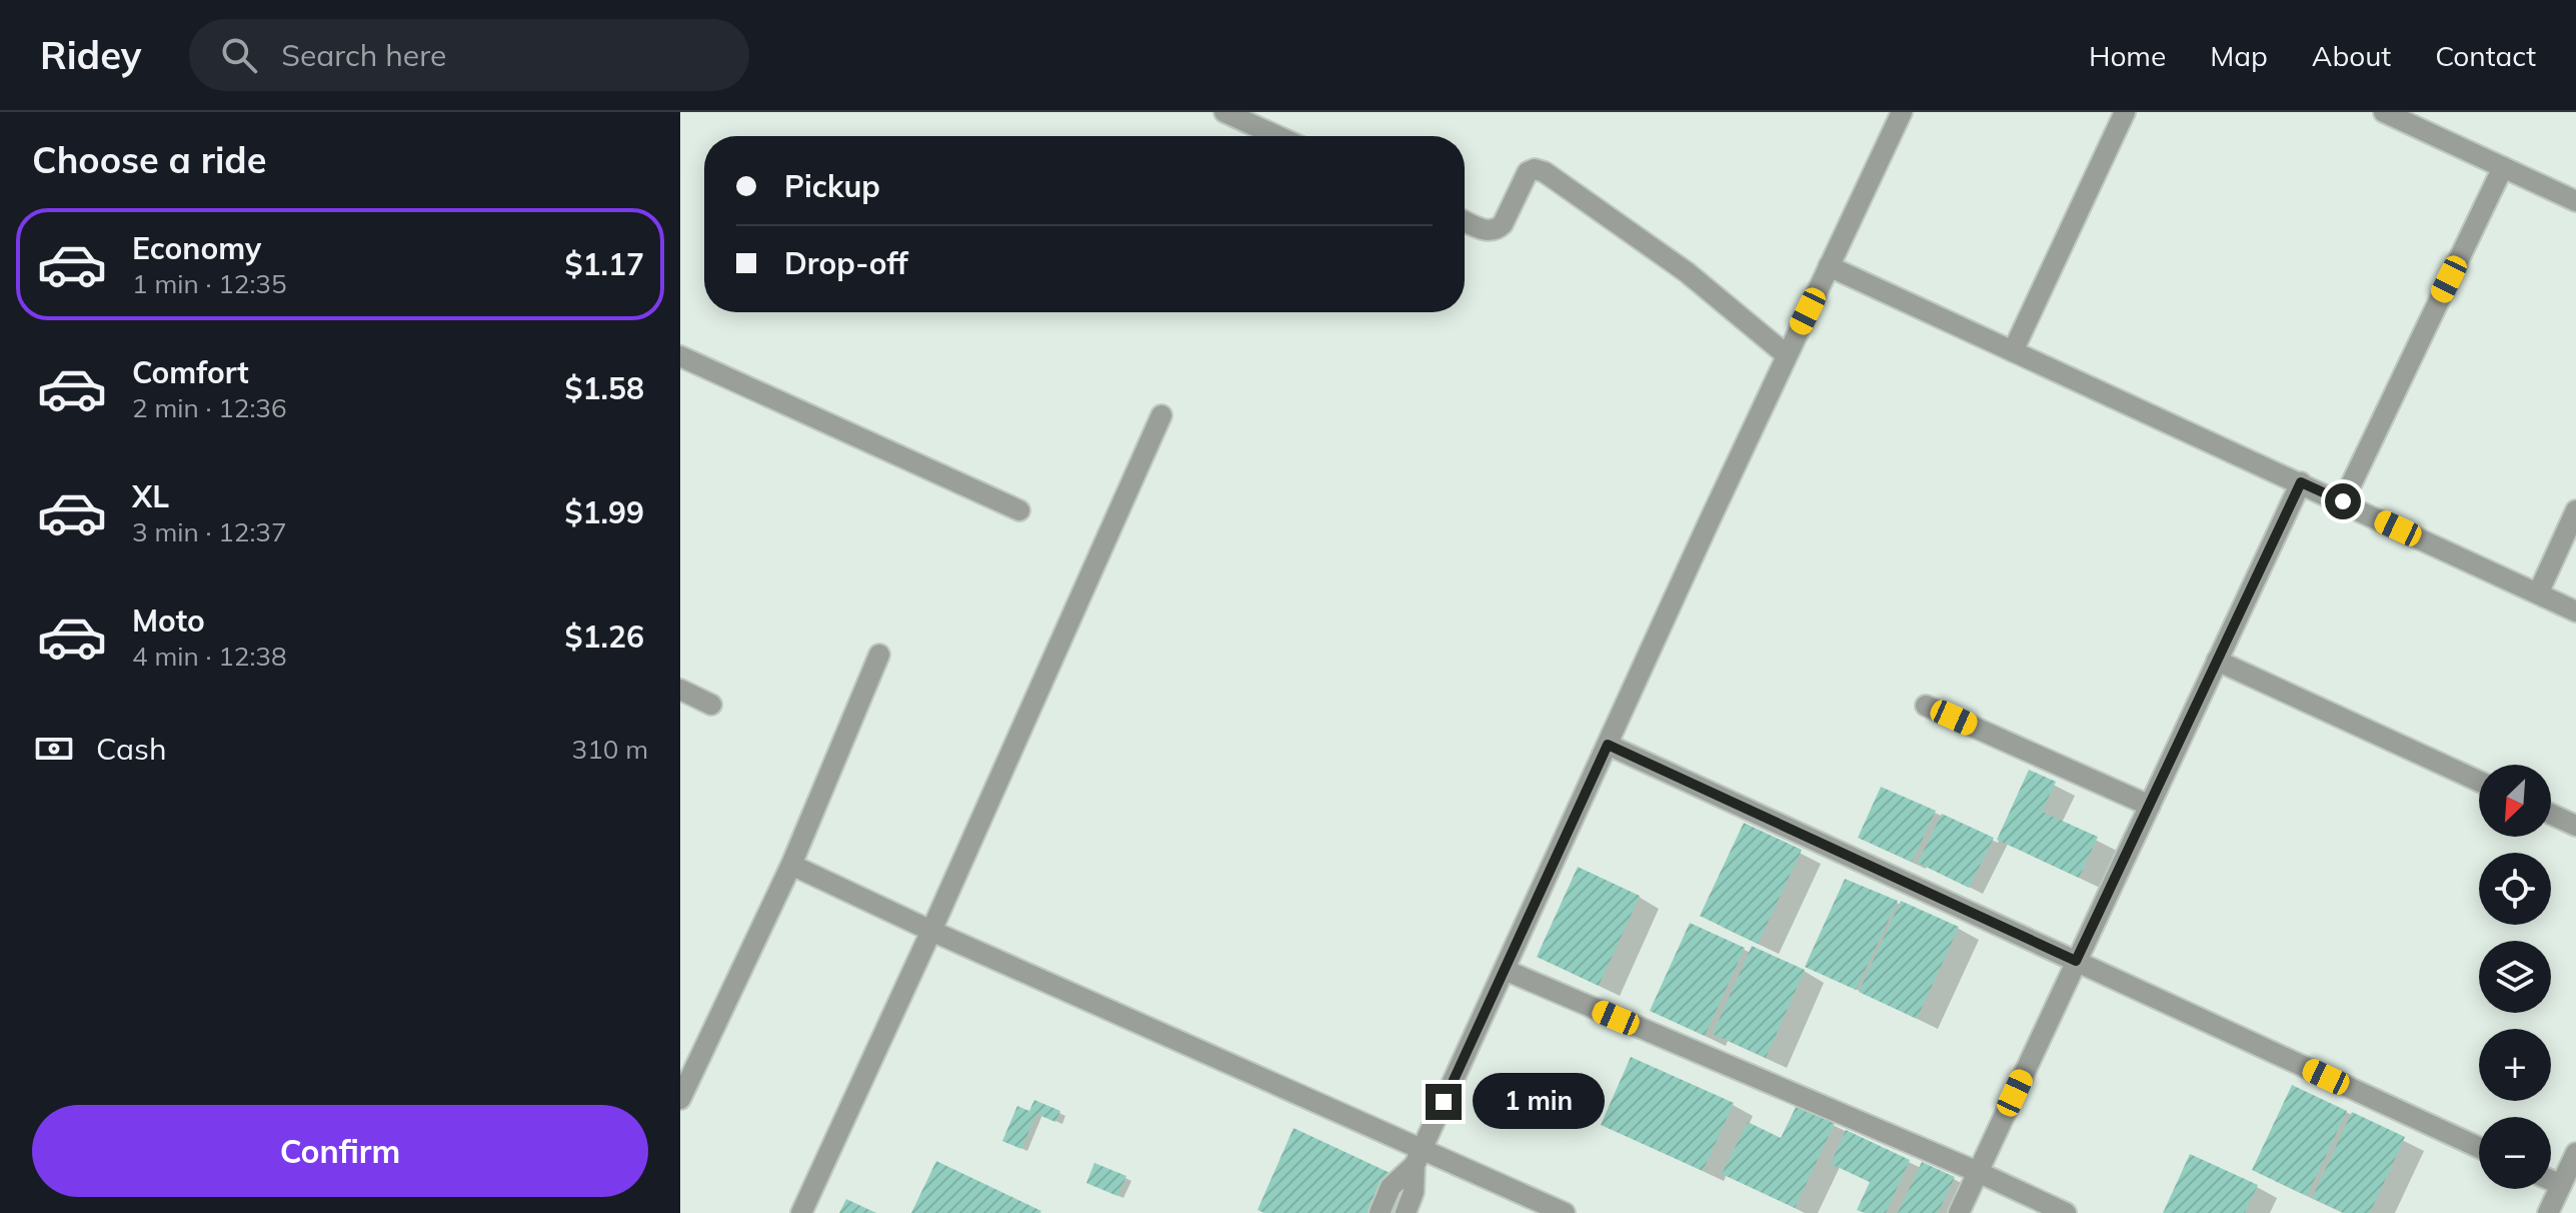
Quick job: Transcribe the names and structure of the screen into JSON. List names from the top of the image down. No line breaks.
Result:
{"north":"bottom left","page":{"header":"Ridey","search":"Search here","nav":["Home","Map","About","Contact"],"heading":"Choose a ride","banner":["Pickup","Drop-off"],"list":[{"name":"Economy","note":"1 min · 12:35","value":"$1.17"},{"name":"Comfort","note":"2 min · 12:36","value":"$1.58"},{"name":"XL","note":"3 min · 12:37","value":"$1.99"},{"name":"Moto","note":"4 min · 12:38","value":"$1.26"}],"pay":["Cash","310 m"],"map_buttons":["+","−"],"bubble":"1 min","buttons":"Confirm"}}
